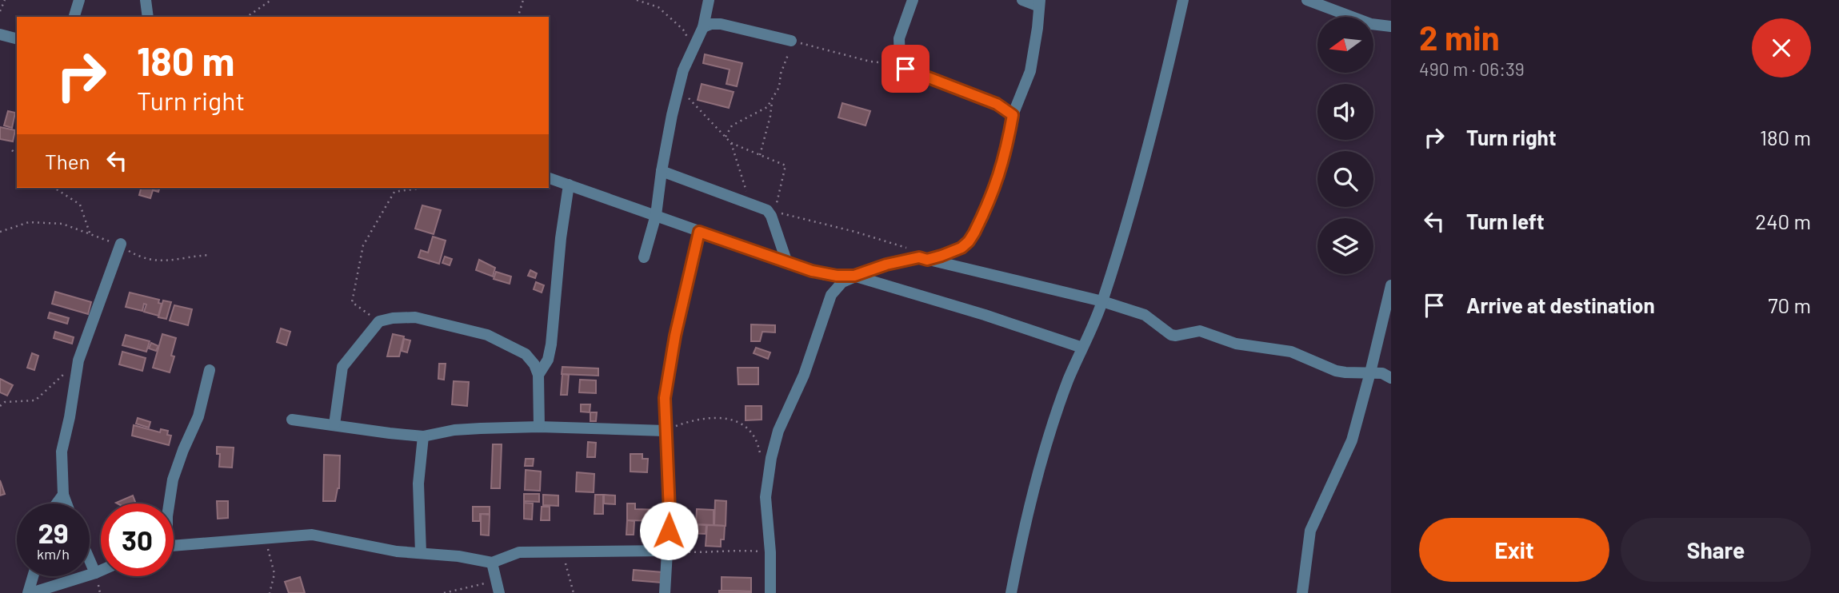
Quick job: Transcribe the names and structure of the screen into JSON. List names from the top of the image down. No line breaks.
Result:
{"north":"left","page":{"heading":["2 min","490 m · 06:39"],"turn":["180 m","Turn right"],"list":[{"name":"Turn right","value":"180 m"},{"name":"Turn left","value":"240 m"},{"name":"Arrive at destination","value":"70 m"}],"then":"Then","speed":"29 km/h","limit":"30","buttons":["Exit","Share"]}}
